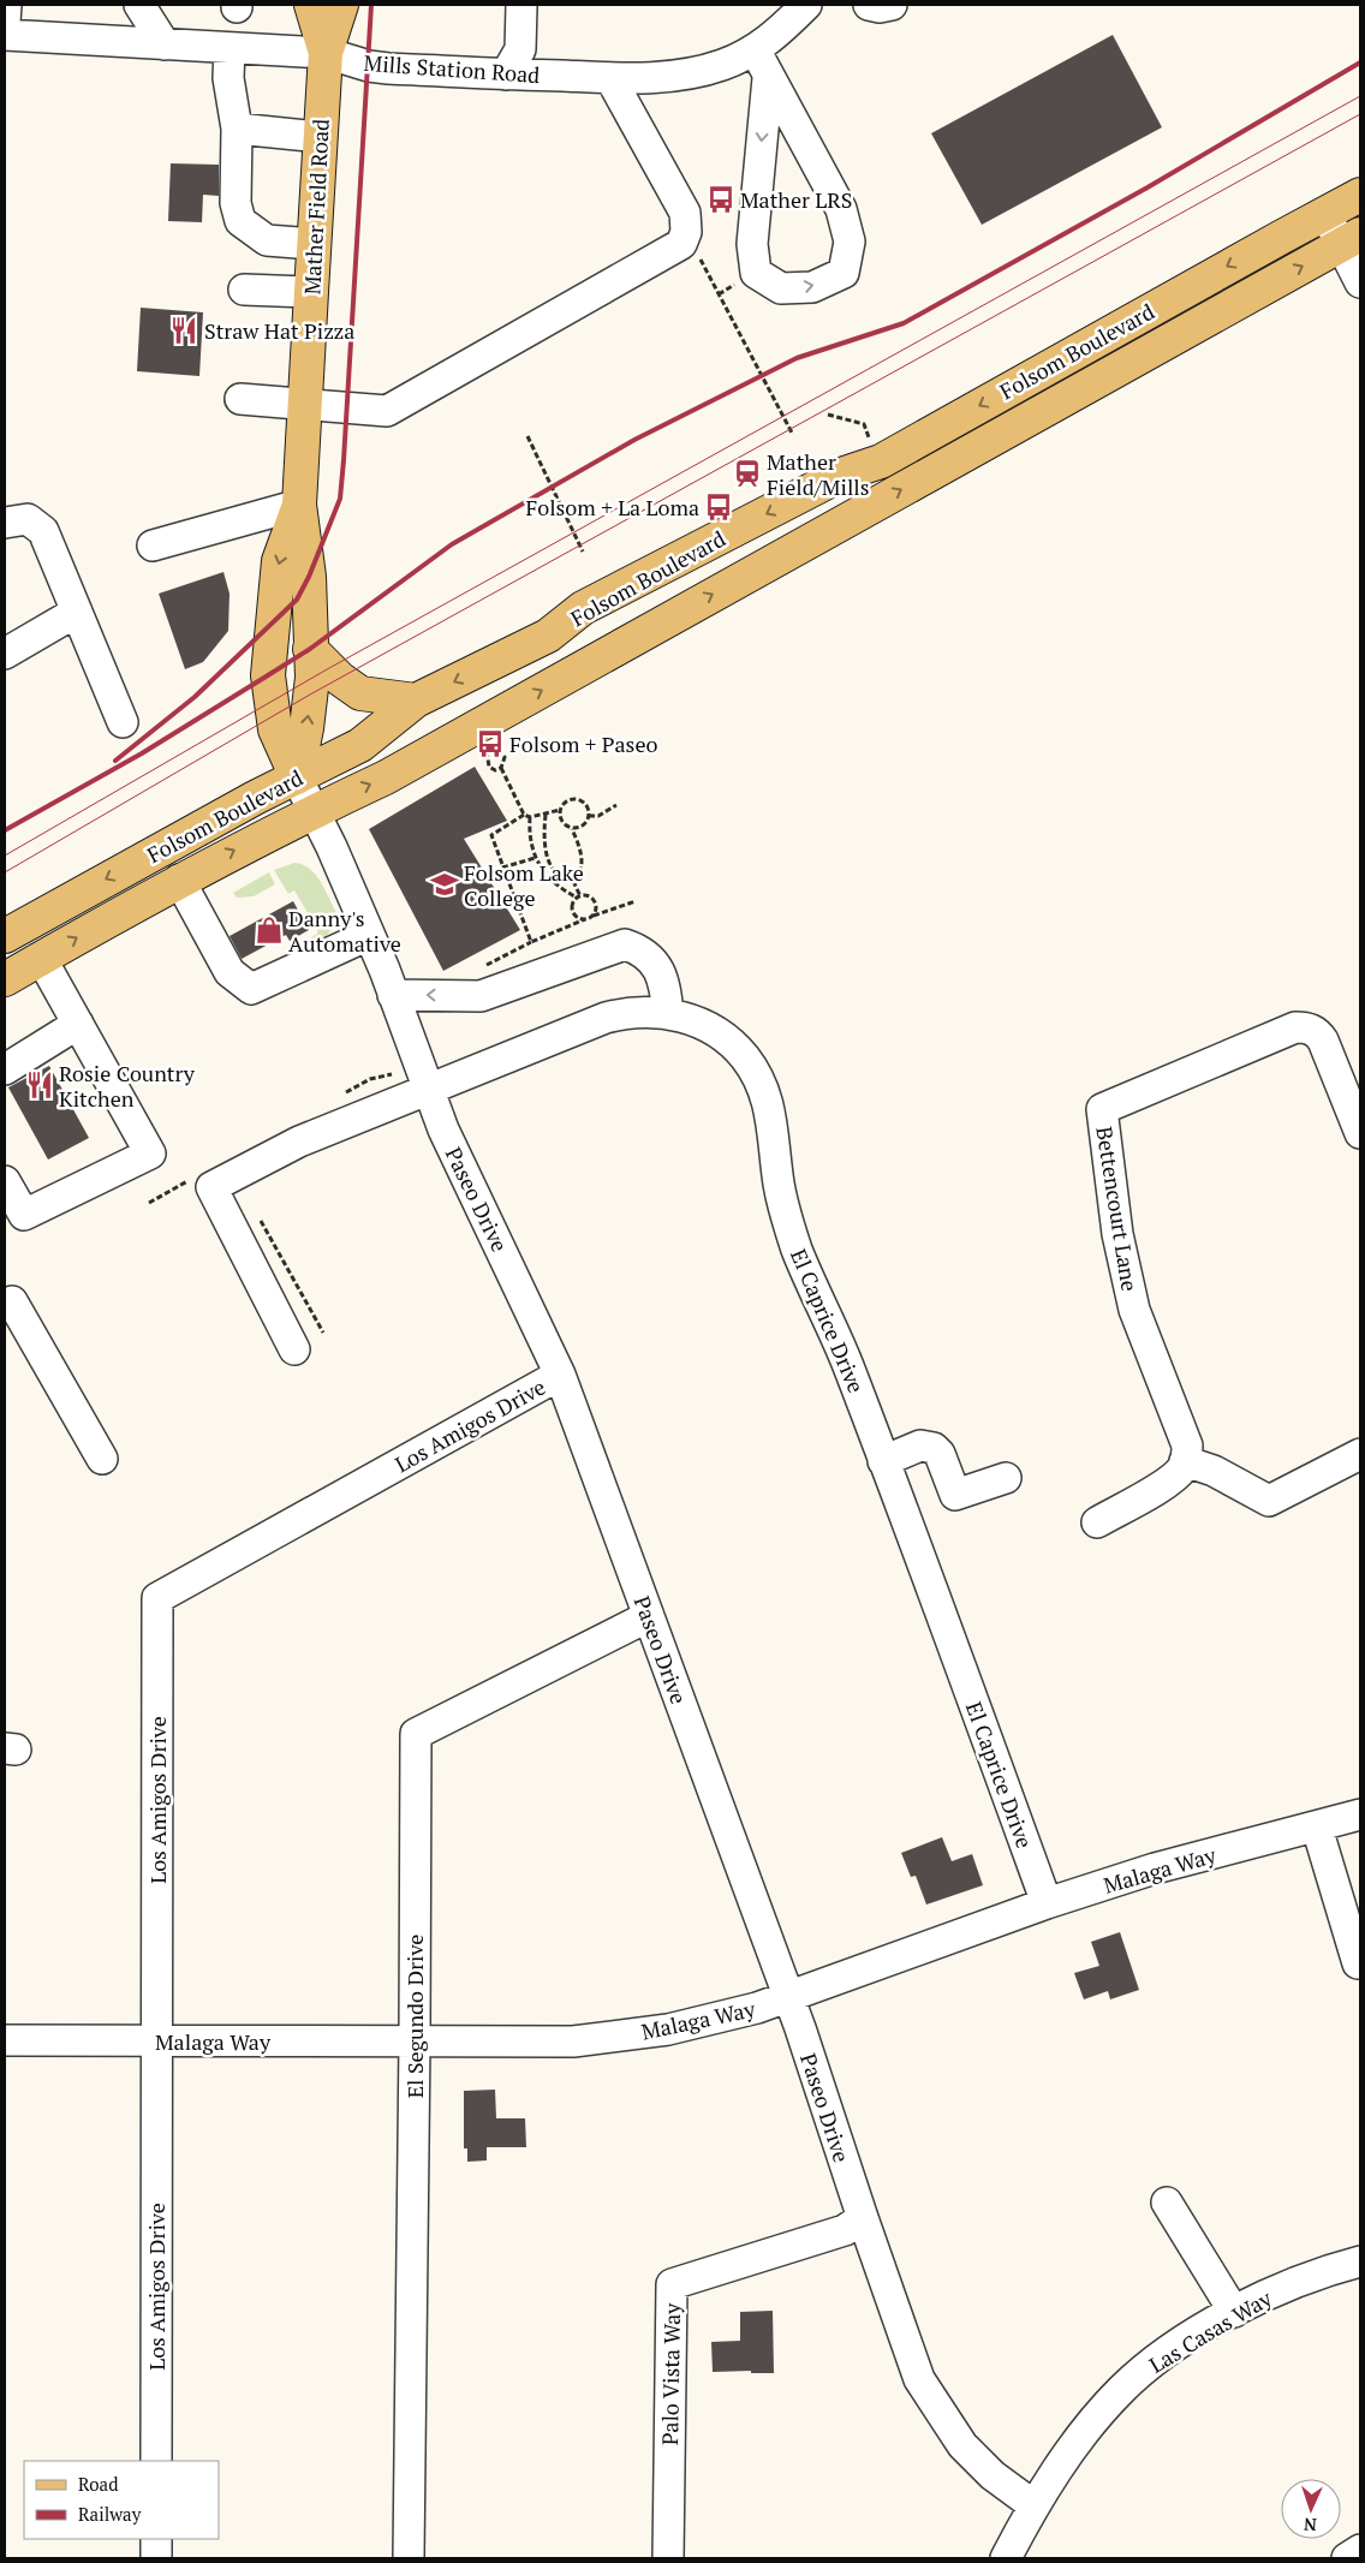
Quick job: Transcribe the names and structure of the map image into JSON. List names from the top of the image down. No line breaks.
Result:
{"streets":{"main road":["Mather Field Road","Folsom Boulevard"],"street":["Mills Station Road","Paseo Drive","Bettencourt Lane","El Caprice Drive","Los Amigos Drive","Malaga Way","El Segundo Drive","Las Casas Way","Palo Vista Way"]},"crossings":[["Mills Station Road","Mather Field Road"],["Mather Field Road","Folsom Boulevard"],["Mather Field Road","Paseo Drive"],["Folsom Boulevard","Paseo Drive"],["Paseo Drive","El Caprice Drive"],["Paseo Drive","Los Amigos Drive"],["Paseo Drive","Malaga Way"],["Paseo Drive","El Segundo Drive"],["Paseo Drive","Las Casas Way"],["Paseo Drive","Palo Vista Way"],["El Caprice Drive","Malaga Way"],["Los Amigos Drive","Malaga Way"],["Malaga Way","El Segundo Drive"]],"places":{"bus stop":["Mather LRS","Folsom + La Loma","Folsom + Paseo"],"restaurant":["Straw Hat Pizza","Rosie Country Kitchen"],"station":["Mather Field/Mills"],"school or university":["Folsom Lake College"],"shop":["Danny's Automative"]},"legend":["Road","Railway"],"north":"bottom"}
